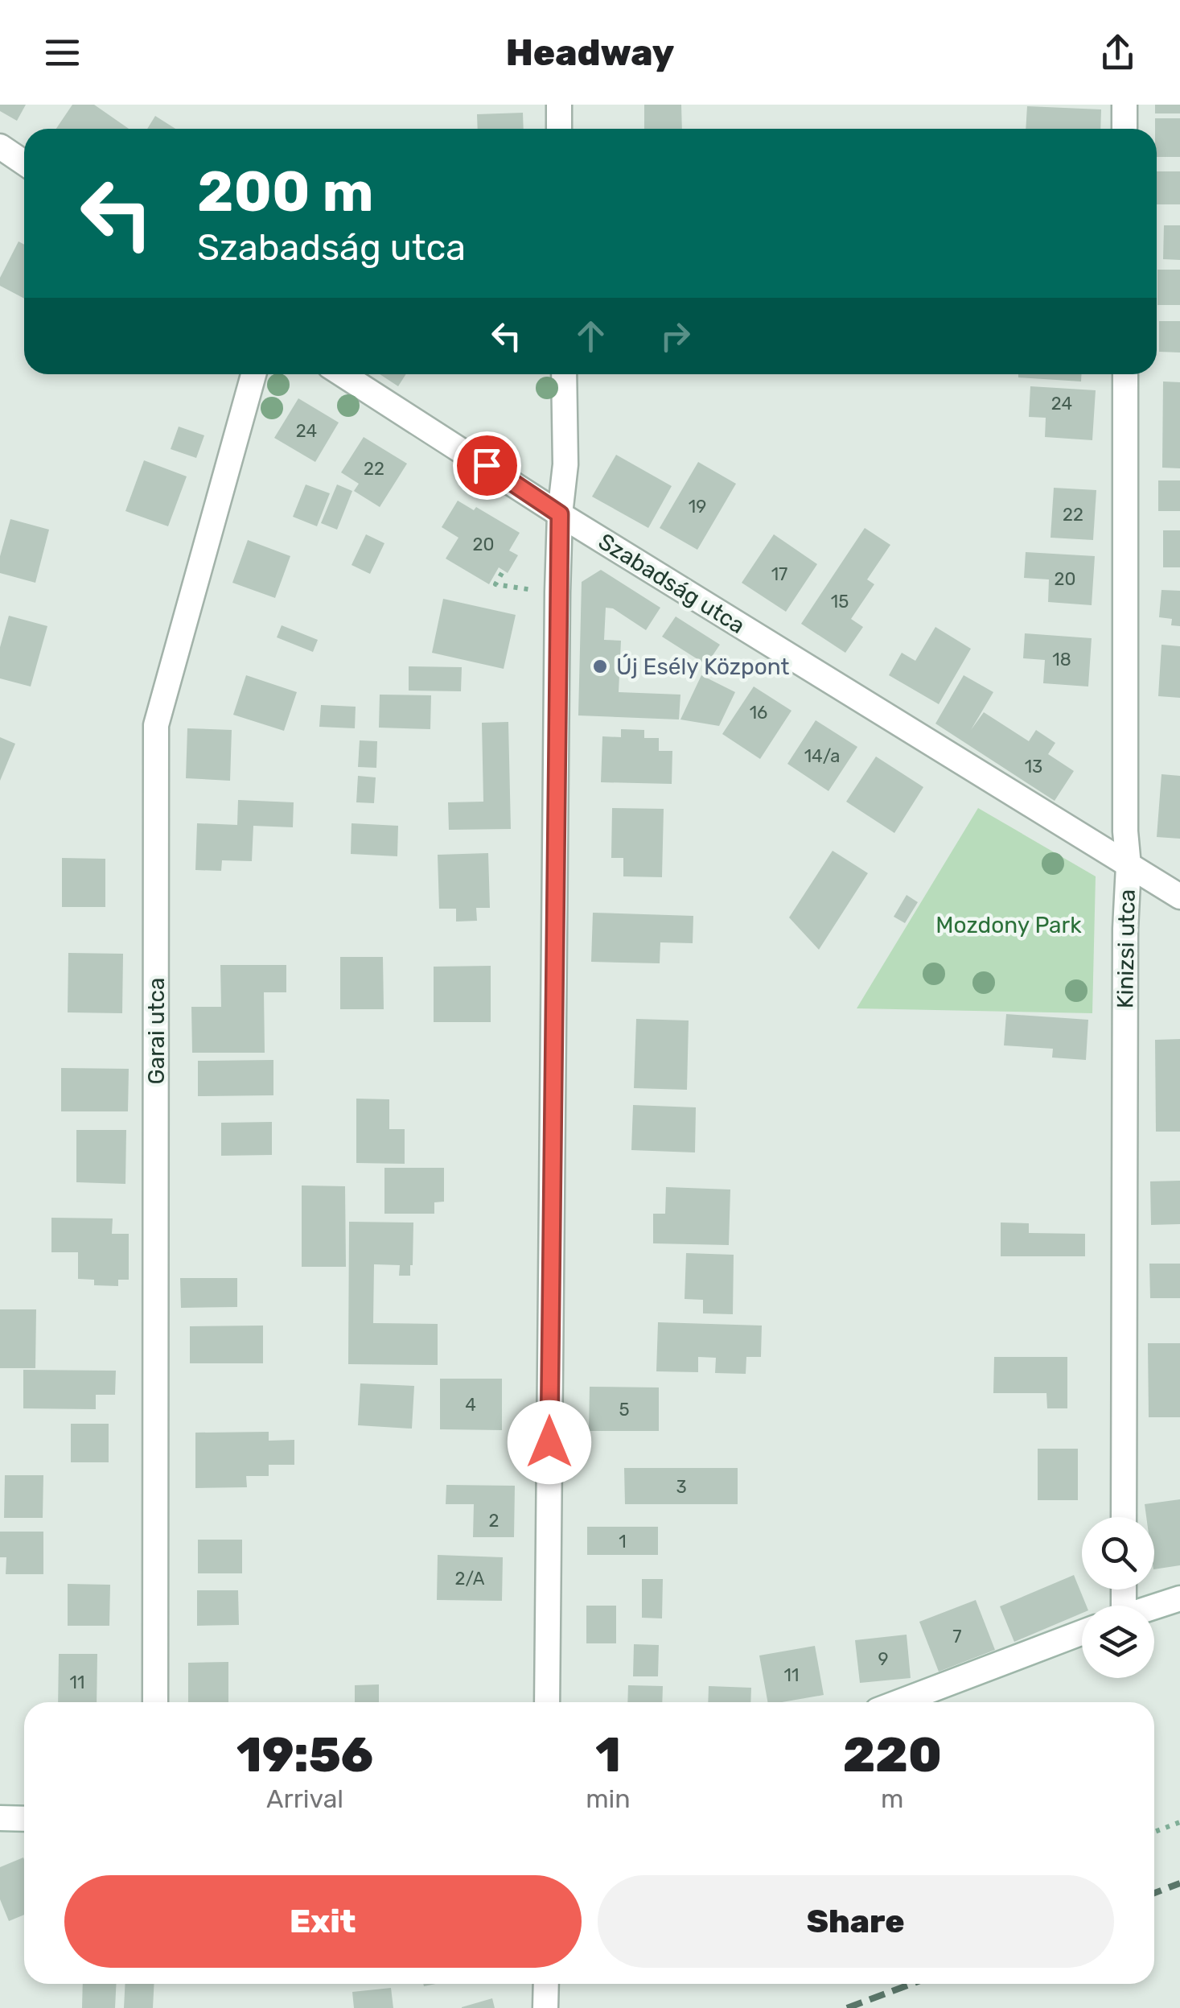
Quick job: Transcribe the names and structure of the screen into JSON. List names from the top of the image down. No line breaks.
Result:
{"streets":{"street":["Szabadság utca","Kinizsi utca","Garai utca"]},"crossings":[["Szabadság utca","Kinizsi utca"]],"parks":["Mozdony Park"],"places":["Új Esély Központ"],"house_numbers":["24","24","22","19","22","20","17","20","15","18","16","14/a","13","4","5","3","2","1","2/A","7","9","11","11"],"page":{"header":"Headway","turn":["200 m","Szabadság utca"],"eta":["19:56","Arrival","1","min","220","m"],"buttons":["Exit","Share"]}}
